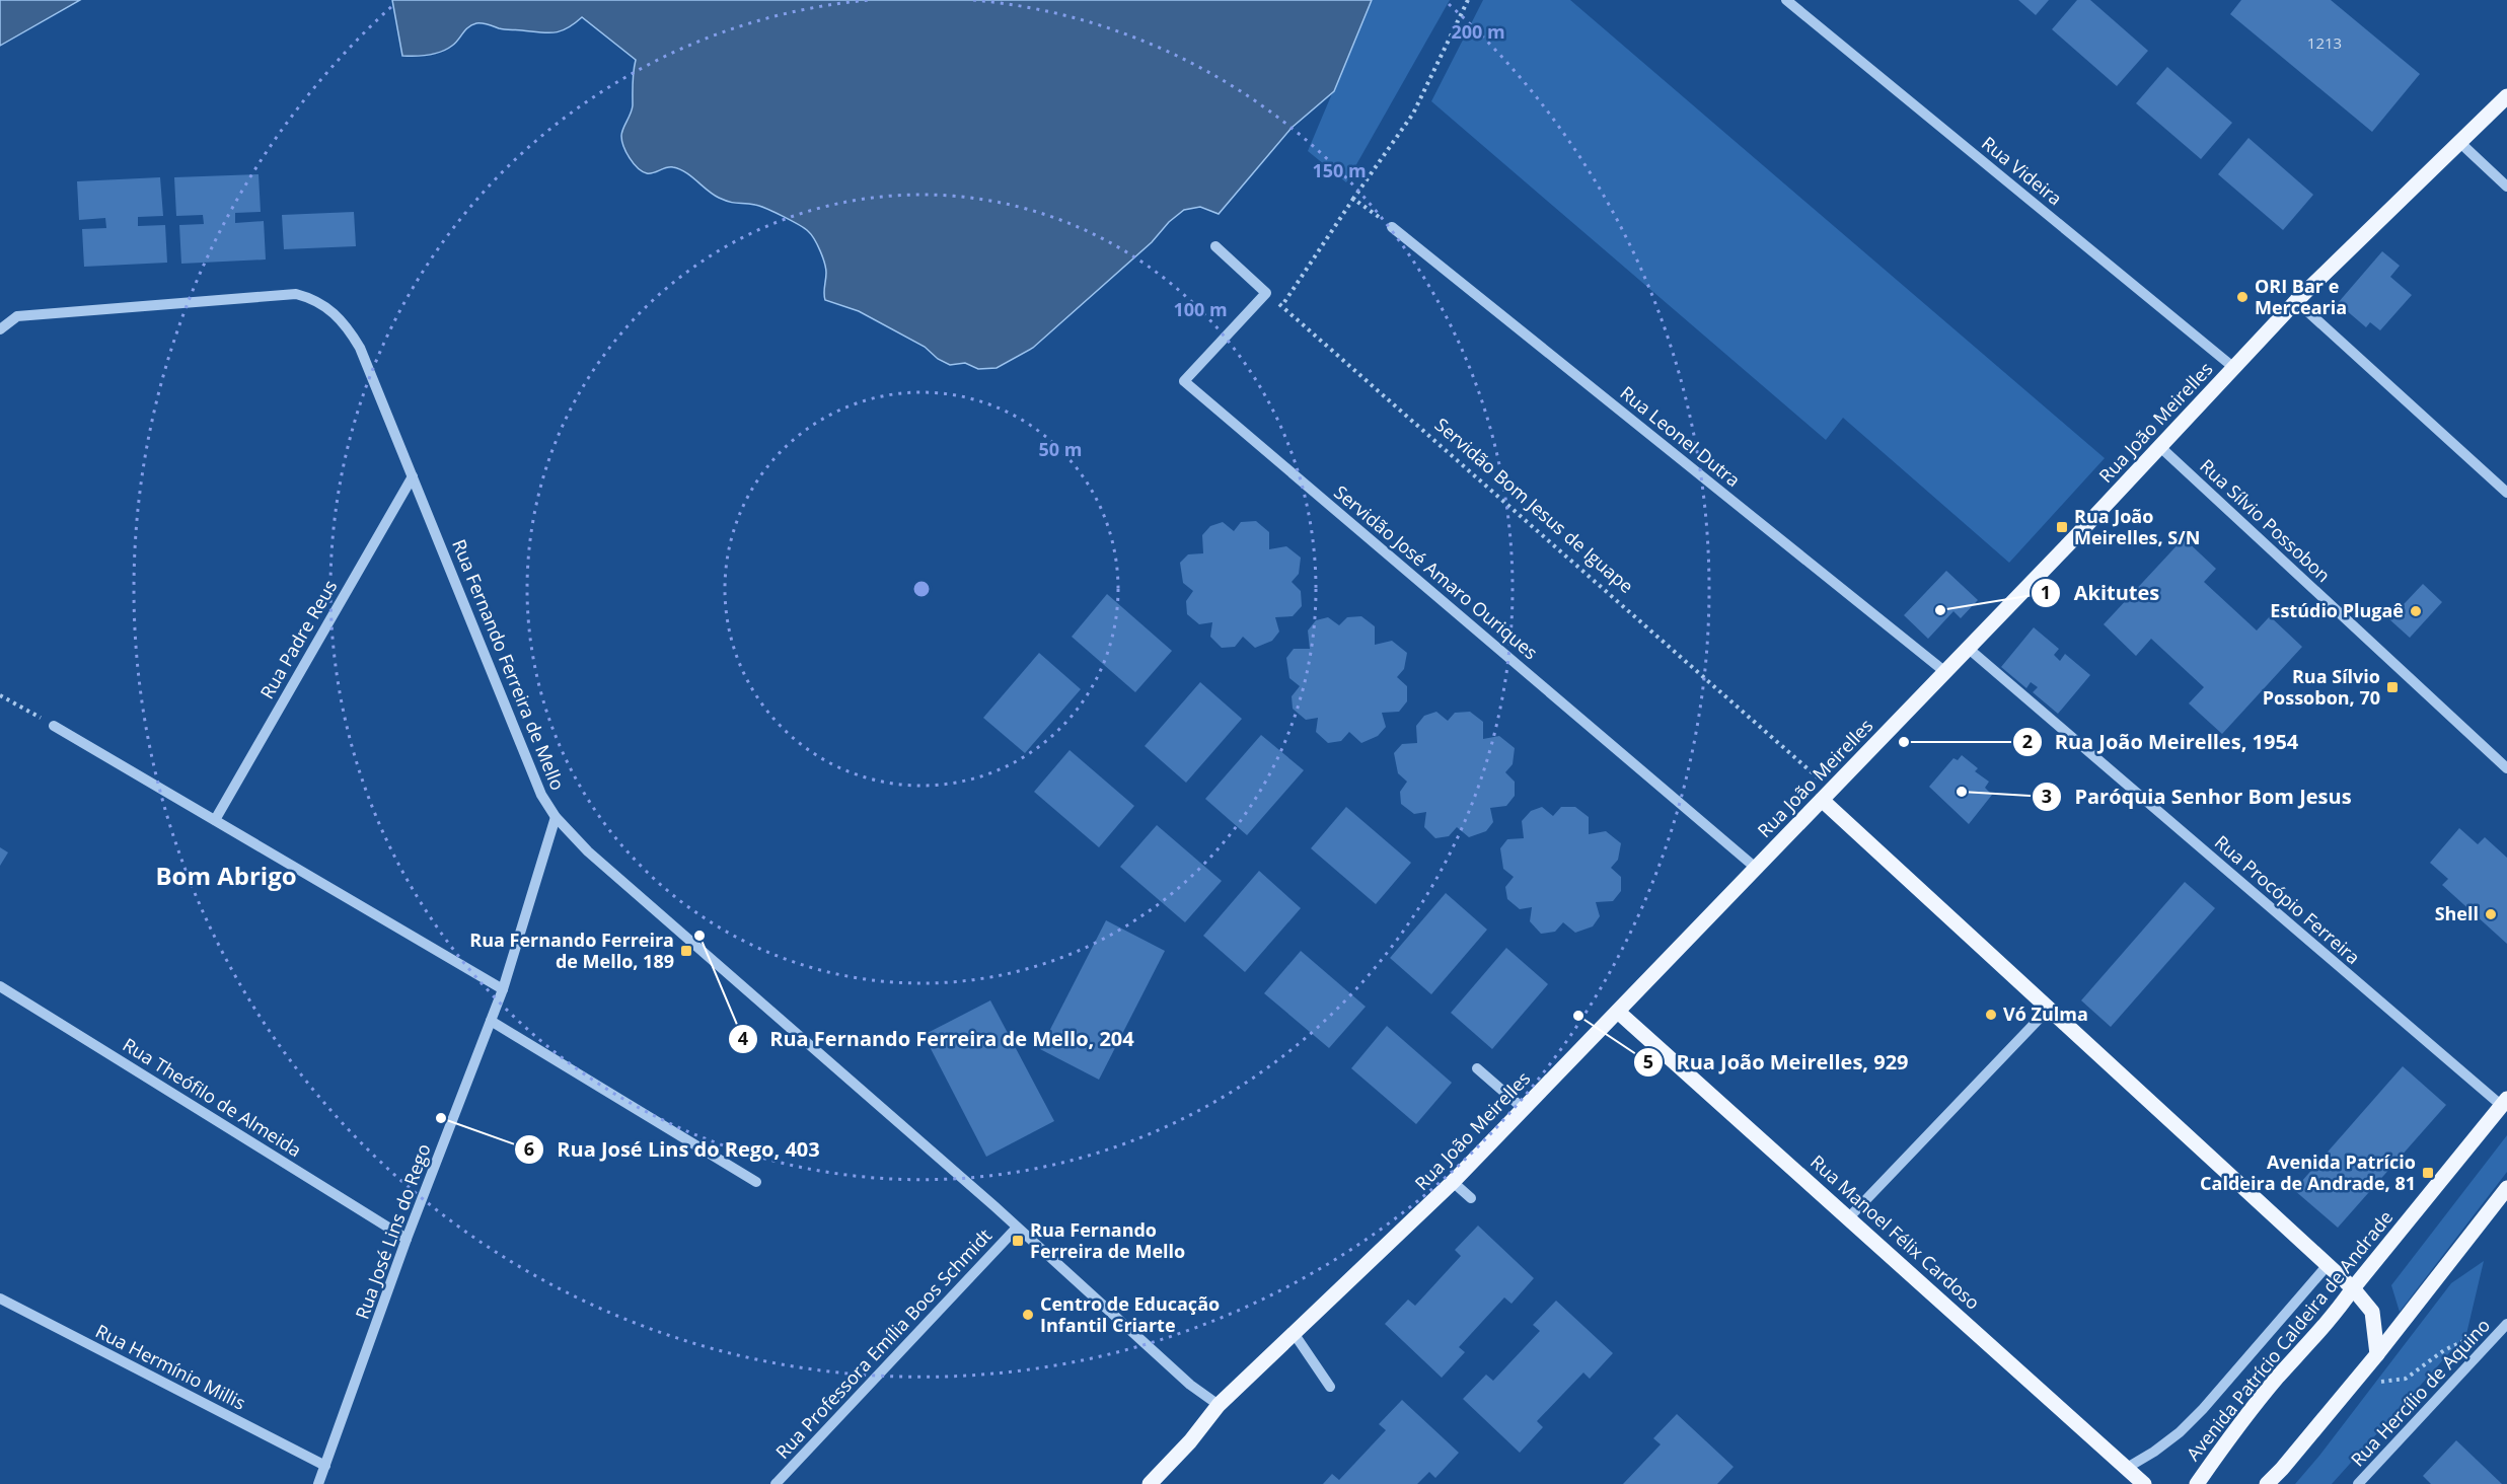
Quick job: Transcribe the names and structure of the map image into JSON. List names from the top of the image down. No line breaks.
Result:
{"streets":{"main road":["Rua João Meirelles","Rua Manoel Félix Cardoso","Avenida Patrício Caldeira de Andrade"],"street":["Rua Videira","Rua Leonel Dutra","Rua Sílvio Possobon","Servidão José Amaro Ouriques","Rua Padre Reus","Rua Fernando Ferreira de Mello","Rua Procópio Ferreira","Rua Theófilo de Almeida","Rua José Lins do Rego","Rua Professora Emília Boos Schmidt","Rua Hermínio Millis","Rua Hercílio de Aquino"],"path":["Servidão Bom Jesus de Iguape"]},"crossings":[["Rua Videira","Rua João Meirelles"],["Rua João Meirelles","Rua Leonel Dutra"],["Rua João Meirelles","Servidão Bom Jesus de Iguape"],["Rua João Meirelles","Rua Sílvio Possobon"],["Rua João Meirelles","Servidão José Amaro Ouriques"],["Rua João Meirelles","Rua Fernando Ferreira de Mello"],["Rua João Meirelles","Rua Procópio Ferreira"],["Rua João Meirelles","Rua Manoel Félix Cardoso"],["Servidão Bom Jesus de Iguape","Servidão José Amaro Ouriques"],["Rua Padre Reus","Rua Fernando Ferreira de Mello"],["Rua Fernando Ferreira de Mello","Rua José Lins do Rego"],["Rua Fernando Ferreira de Mello","Rua Professora Emília Boos Schmidt"],["Rua Procópio Ferreira","Avenida Patrício Caldeira de Andrade"],["Rua Theófilo de Almeida","Rua José Lins do Rego"],["Rua José Lins do Rego","Rua Hermínio Millis"]],"districts":["Bom Abrigo"],"places":{"other":["ORI Bar e Mercearia","Akitutes","Estúdio Plugaê","Rua João Meirelles, 1954","Paróquia Senhor Bom Jesus","Shell","Rua Fernando Ferreira de Mello, 204","Vó Zulma","Rua João Meirelles, 929","Rua José Lins do Rego, 403","Centro de Educação Infantil Criarte"],"transit":["Rua João Meirelles, S/N","Rua Sílvio Possobon, 70","Rua Fernando Ferreira de Mello, 189","Avenida Patrício Caldeira de Andrade, 81","Rua Fernando Ferreira de Mello"]},"house_numbers":["1213"],"rings":["200 m","150 m","100 m","50 m"]}
